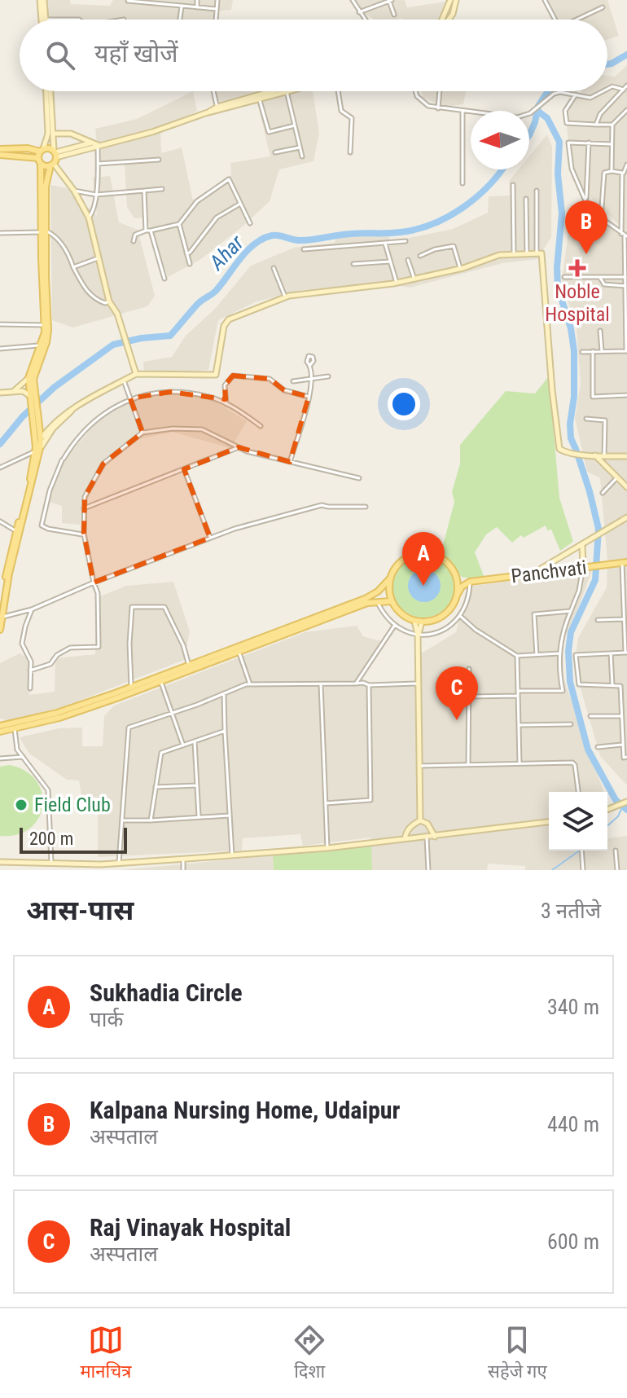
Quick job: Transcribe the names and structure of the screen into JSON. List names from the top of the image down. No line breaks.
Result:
{"streets":{"main road":["Panchvati"]},"water":["Ahar"],"places":{"health":["Noble Hospital"],"other":["Field Club"]},"scale_bar":"200 m","north":"left","page":{"search":"यहाँ खोजें","pins":["B","A","C"],"scale":"200 m","heading":["आस-पास","3 नतीजे"],"list":[{"mark":"A","name":"Sukhadia Circle","note":"पार्क","value":"340 m"},{"mark":"B","name":"Kalpana Nursing Home, Udaipur","note":"अस्पताल","value":"440 m"},{"mark":"C","name":"Raj Vinayak Hospital","note":"अस्पताल","value":"600 m"}],"nav":["मानचित्र","दिशा","सहेजे गए"]}}
